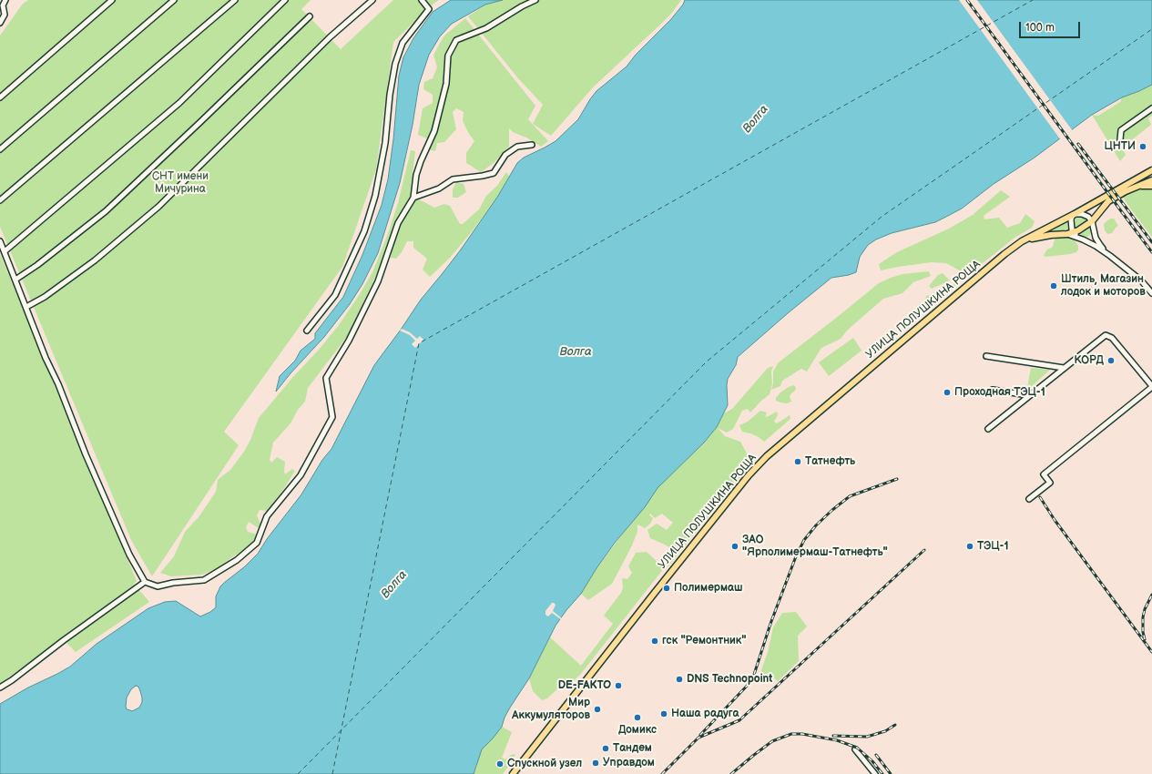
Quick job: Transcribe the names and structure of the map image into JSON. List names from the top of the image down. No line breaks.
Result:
{"streets":{"main road":["УЛИЦА ПОЛУШКИНА РОЩА"]},"water":["Волга"],"parks":["СНТ имени Мичурина"],"places":["ЦНТИ","Штиль, Магазин лодок и моторов","КОРД","Проходная ТЭЦ-1","Татнефть","ЗАО \"Ярполимермаш-Татнефть\"","ТЭЦ-1","Полимермаш","гск \"Ремонтник\"","DNS Technopoint","DE-FAKTO","Мир Аккумуляторов","Наша радуга","Домикс","Тандем","Управдом","Спускной узел"],"scale_bar":"100 m"}
